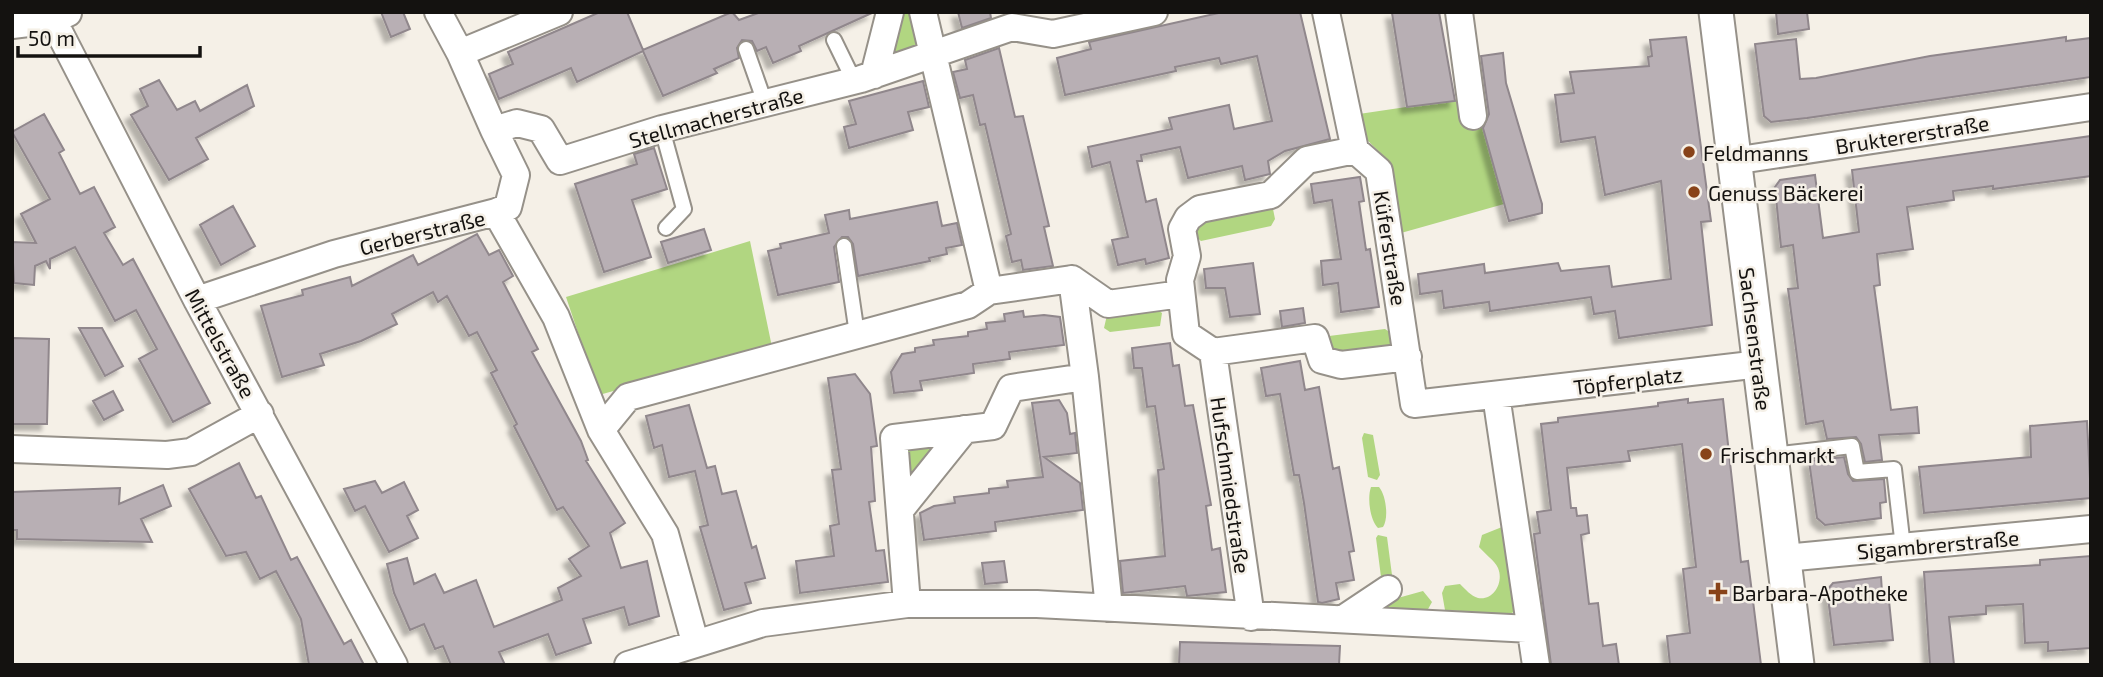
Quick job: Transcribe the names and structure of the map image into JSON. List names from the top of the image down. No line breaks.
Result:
{"streets":{"street":["Stellmacherstraße","Bruktererstraße","Gerberstraße","Küferstraße","Sachsenstraße","Mittelstraße","Töpferplatz","Hufschmiedstraße","Sigambrerstraße"]},"crossings":[["Bruktererstraße","Sachsenstraße"],["Gerberstraße","Mittelstraße"],["Küferstraße","Töpferplatz"],["Sachsenstraße","Töpferplatz"],["Sachsenstraße","Sigambrerstraße"]],"places":{"other":["Feldmanns","Genuss Bäckerei","Frischmarkt"],"health":["Barbara-Apotheke"]},"scale_bar":"50 m"}
